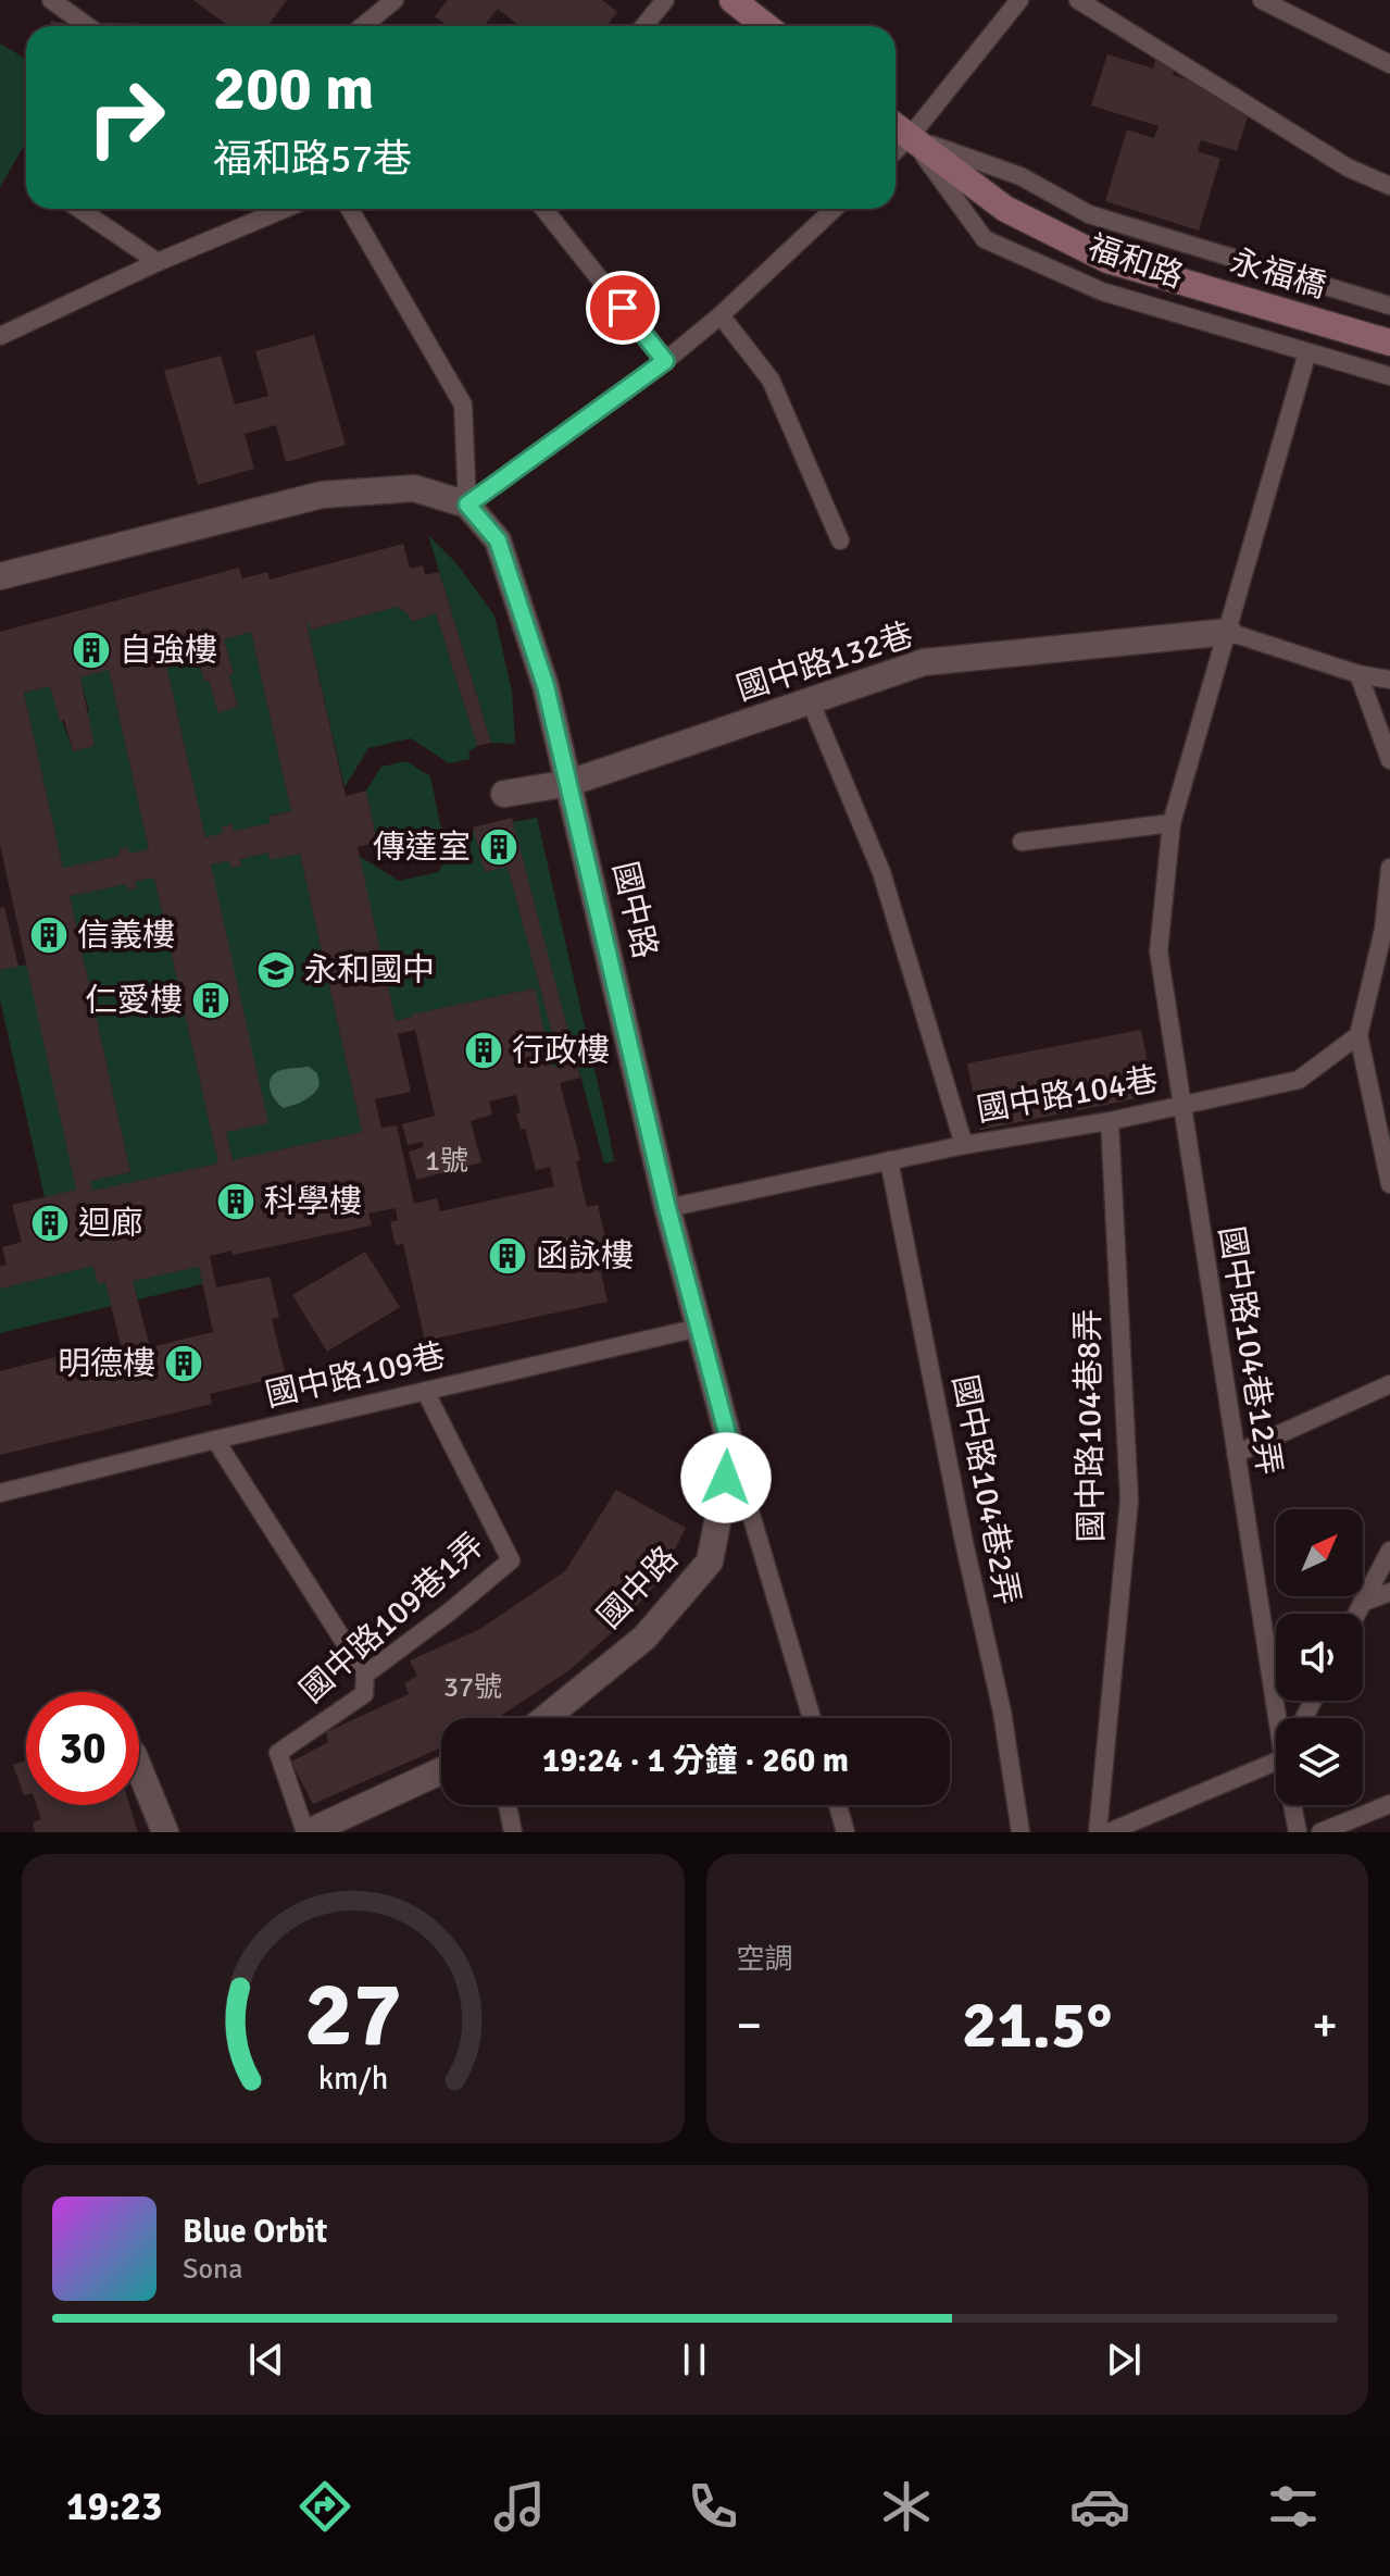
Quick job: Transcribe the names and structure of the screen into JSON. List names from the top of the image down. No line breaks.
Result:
{"streets":{"street":["福和路","永福橋","國中路132巷","國中路"],"lane":["國中路104巷","國中路104巷12弄","國中路109巷","國中路104巷8弄","國中路104巷2弄","國中路109巷1弄"]},"crossings":[["福和路","永福橋"],["福和路","國中路104巷12弄"],["國中路132巷","國中路"],["國中路132巷","國中路104巷12弄"],["國中路","國中路104巷"],["國中路","國中路109巷"],["國中路104巷","國中路104巷12弄"],["國中路104巷","國中路104巷8弄"],["國中路104巷","國中路104巷2弄"],["國中路109巷","國中路109巷1弄"]],"places":{"building":["自強樓","傳達室","信義樓","仁愛樓","行政樓","科學樓","迴廊","函詠樓","明德樓"],"school or university":["永和國中"]},"house_numbers":["1號","37號"],"north":"top right","page":{"turn":["200 m","福和路57巷"],"limit":"30","trip":"19:24 · 1 分鐘 · 260 m","tile":"空調","heat":["−","21.5°","+"],"song":["Blue Orbit","Sona"],"tabs":"19:23","gauge":["27","km/h"]}}
